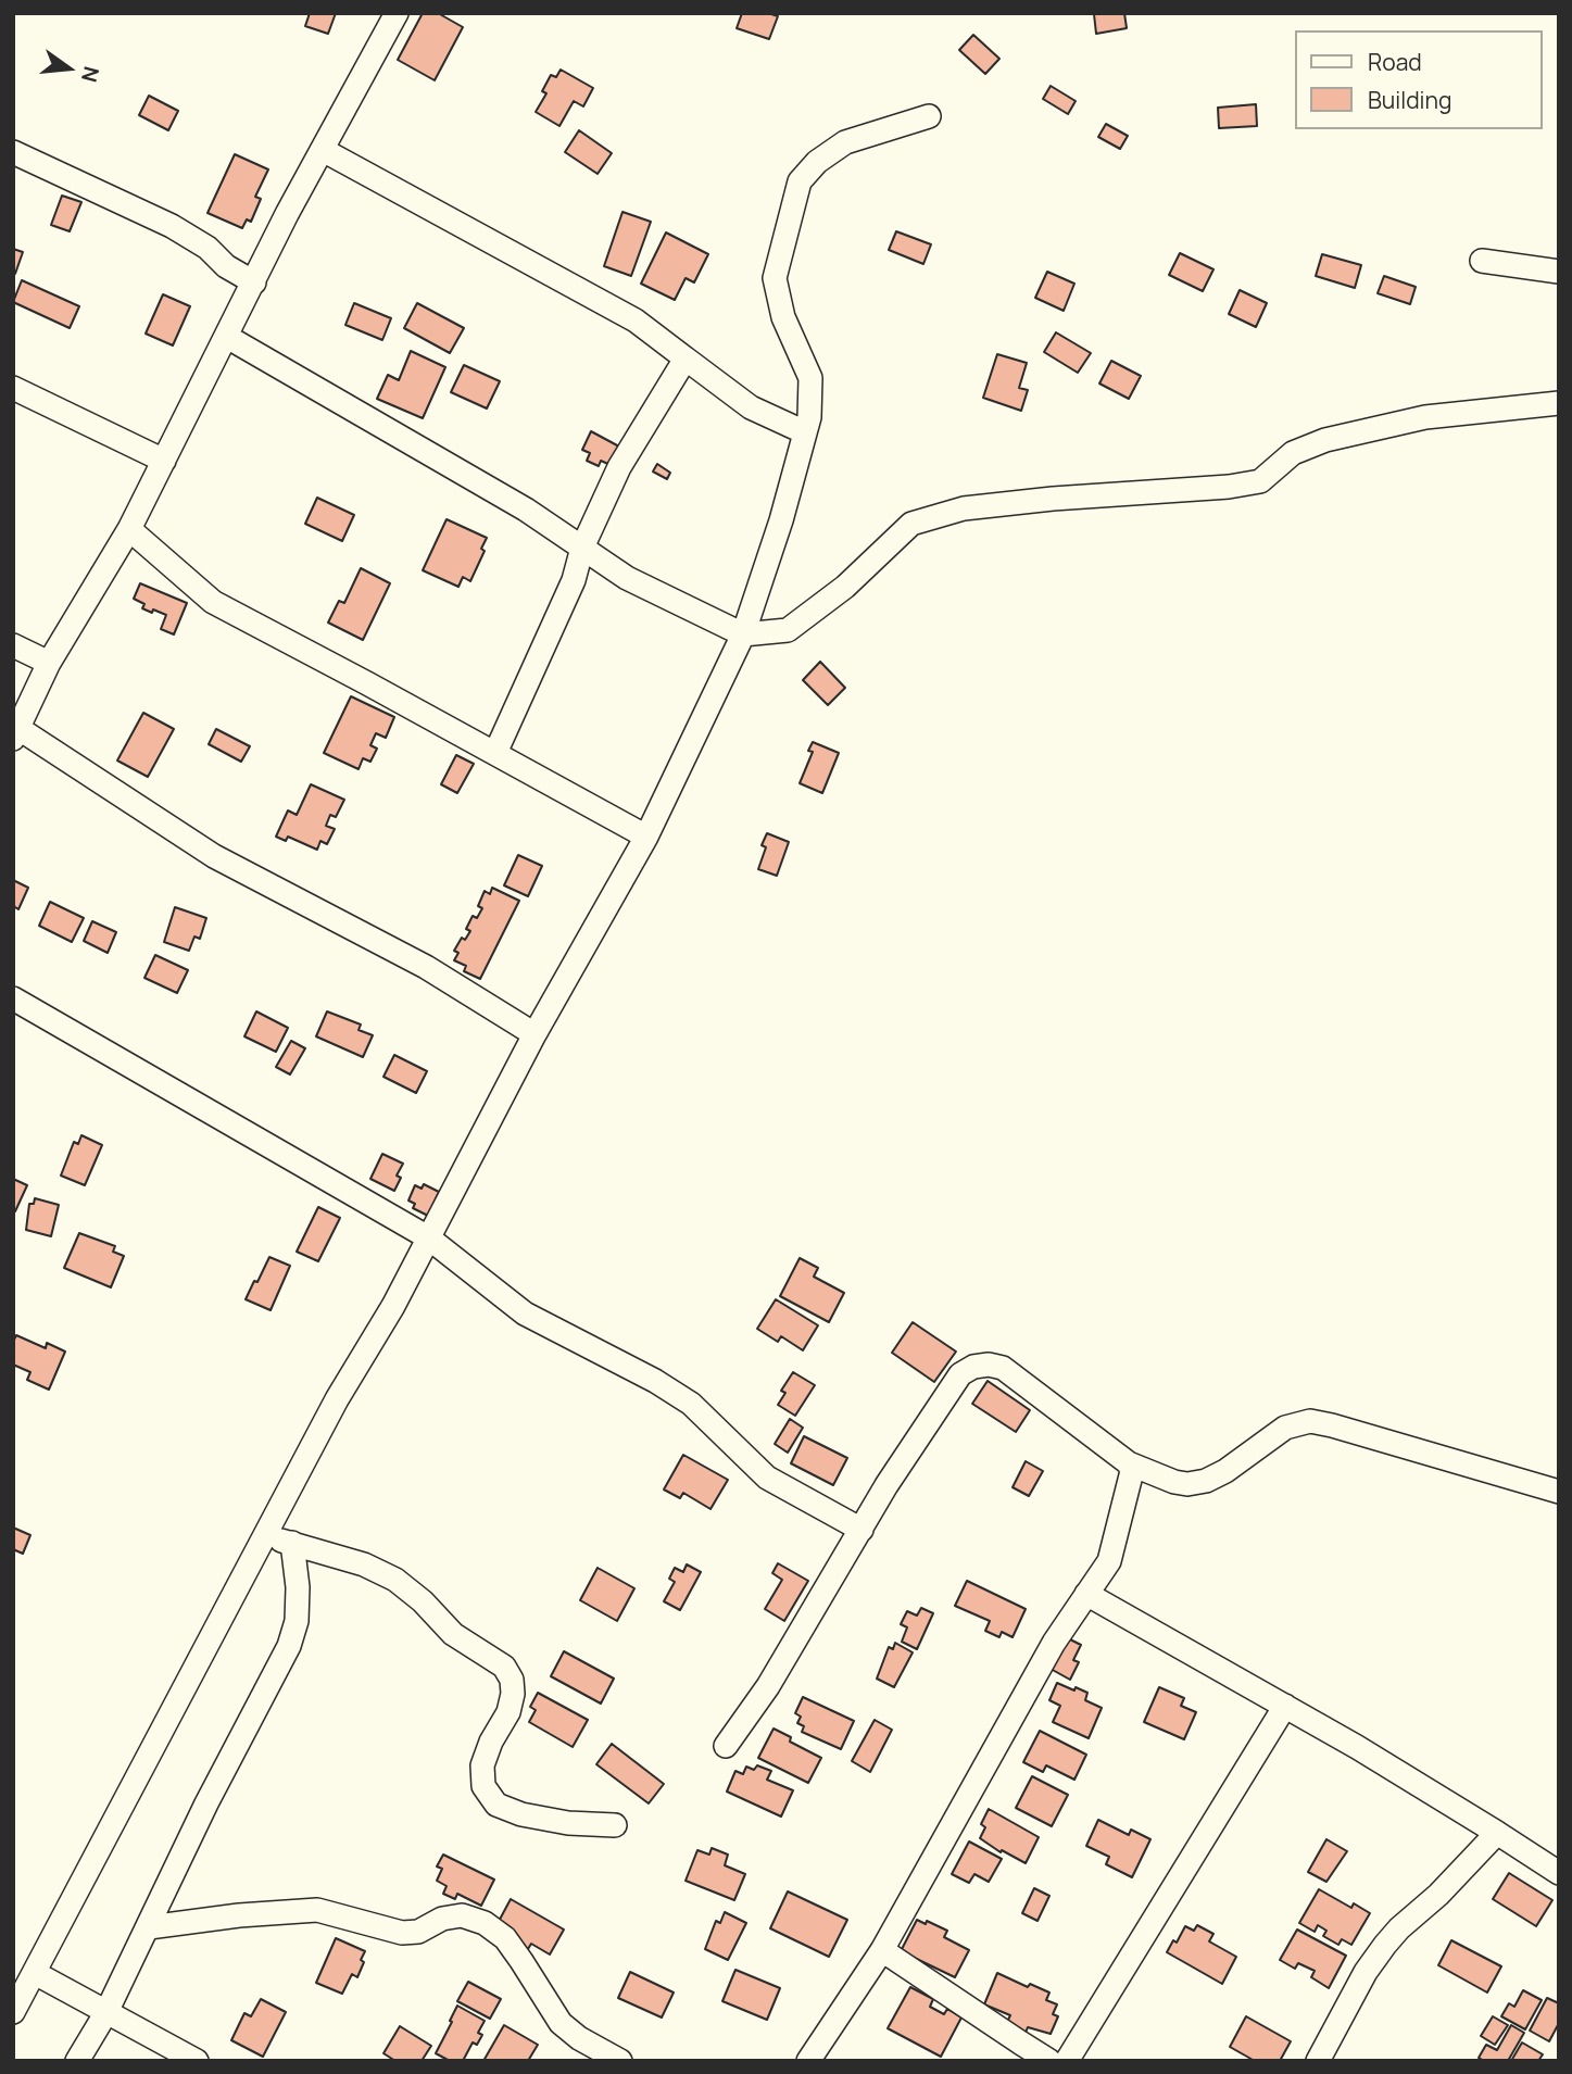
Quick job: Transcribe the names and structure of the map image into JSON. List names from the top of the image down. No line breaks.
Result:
{"legend":["Road","Building"],"north":"right"}
